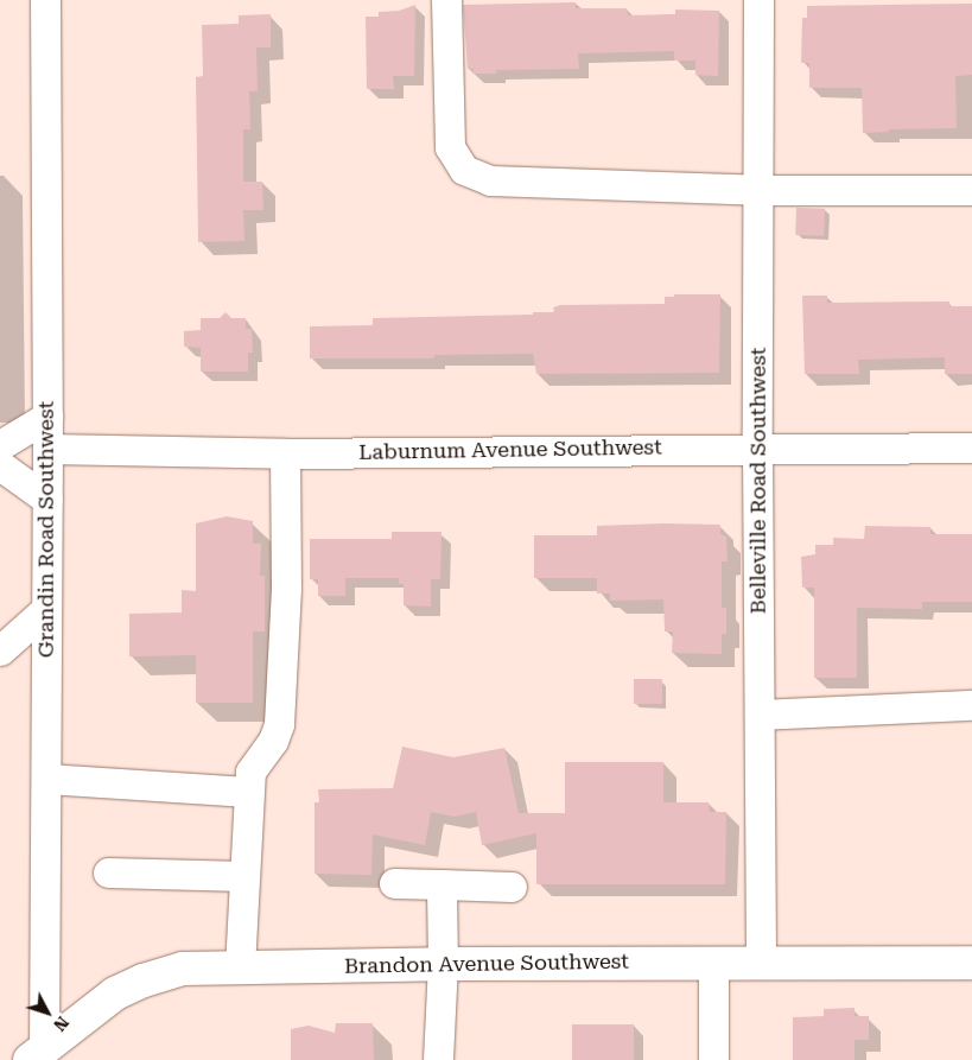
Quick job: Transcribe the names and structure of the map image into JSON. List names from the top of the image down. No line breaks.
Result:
{"streets":{"main road":["Brandon Avenue Southwest"],"street":["Laburnum Avenue Southwest","Belleville Road Southwest","Grandin Road Southwest"]},"crossings":[["Laburnum Avenue Southwest","Belleville Road Southwest"],["Laburnum Avenue Southwest","Grandin Road Southwest"],["Belleville Road Southwest","Brandon Avenue Southwest"],["Grandin Road Southwest","Brandon Avenue Southwest"]],"north":"bottom right"}
